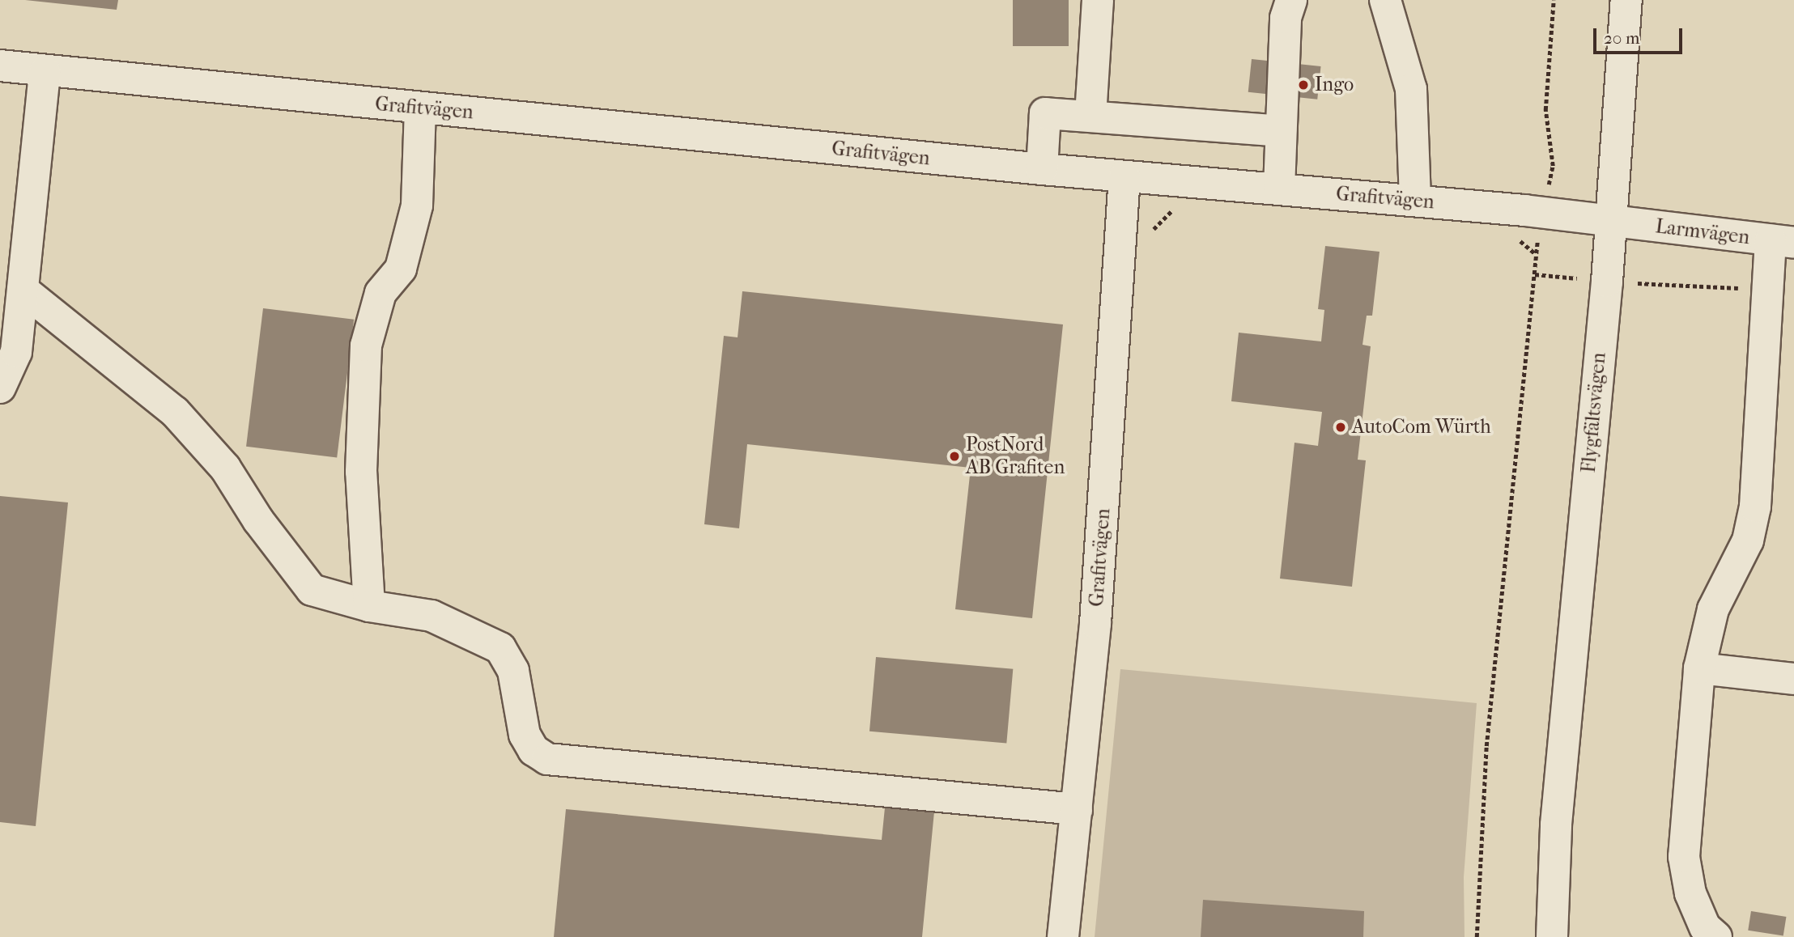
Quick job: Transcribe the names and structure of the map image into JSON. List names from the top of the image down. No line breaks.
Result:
{"streets":{"street":["Grafitvägen","Larmvägen","Flygfältsvägen"]},"crossings":[["Grafitvägen","Larmvägen"],["Grafitvägen","Flygfältsvägen"],["Larmvägen","Flygfältsvägen"]],"places":["Ingo","AutoCom Würth","PostNord AB Grafiten"],"scale_bar":"20 m"}
